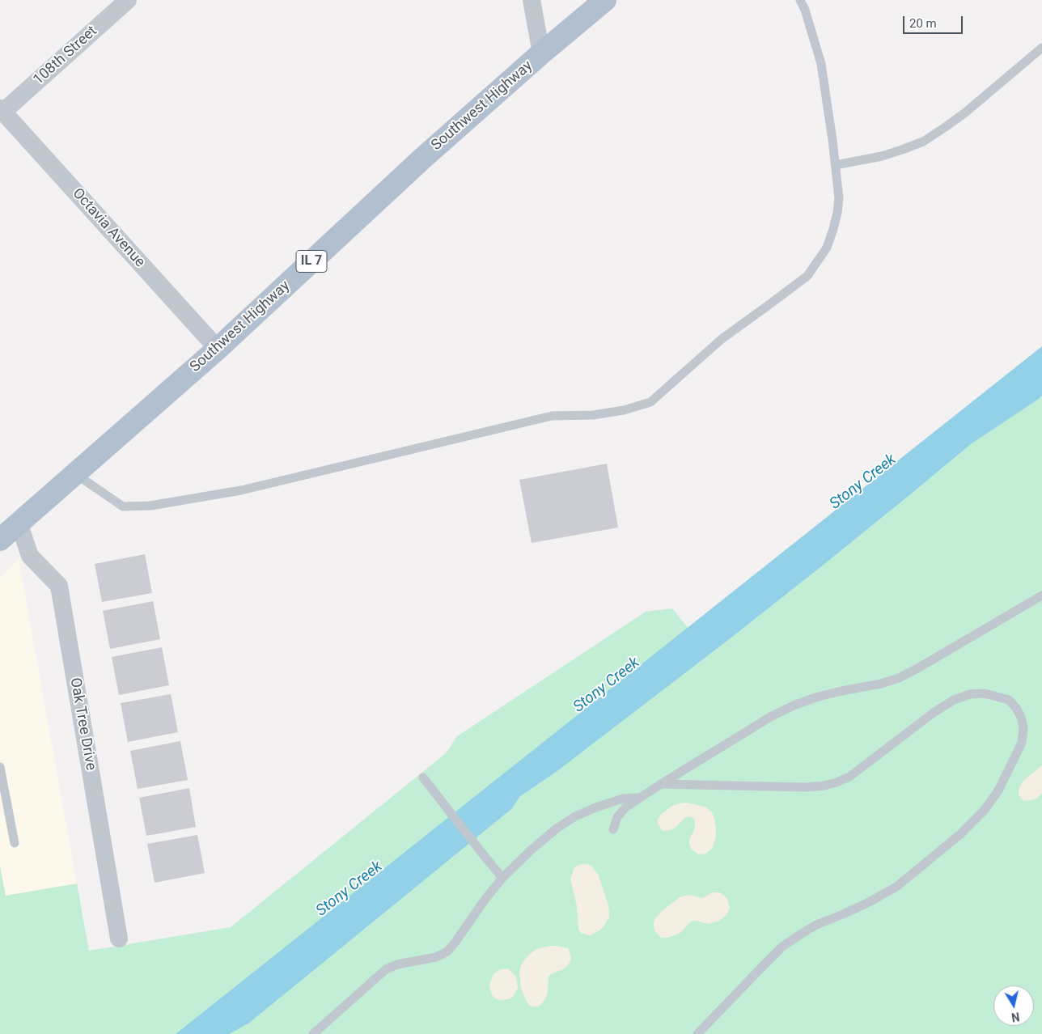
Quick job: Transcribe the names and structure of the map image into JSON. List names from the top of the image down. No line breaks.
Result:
{"streets":{"main road":["Southwest Highway","IL 7"],"street":["108th Street","Octavia Avenue","Oak Tree Drive"]},"crossings":[["108th Street","Octavia Avenue"],["Southwest Highway","Octavia Avenue"],["Southwest Highway","Oak Tree Drive"]],"water":["Stony Creek"],"scale_bar":"20 m","north":"bottom"}
